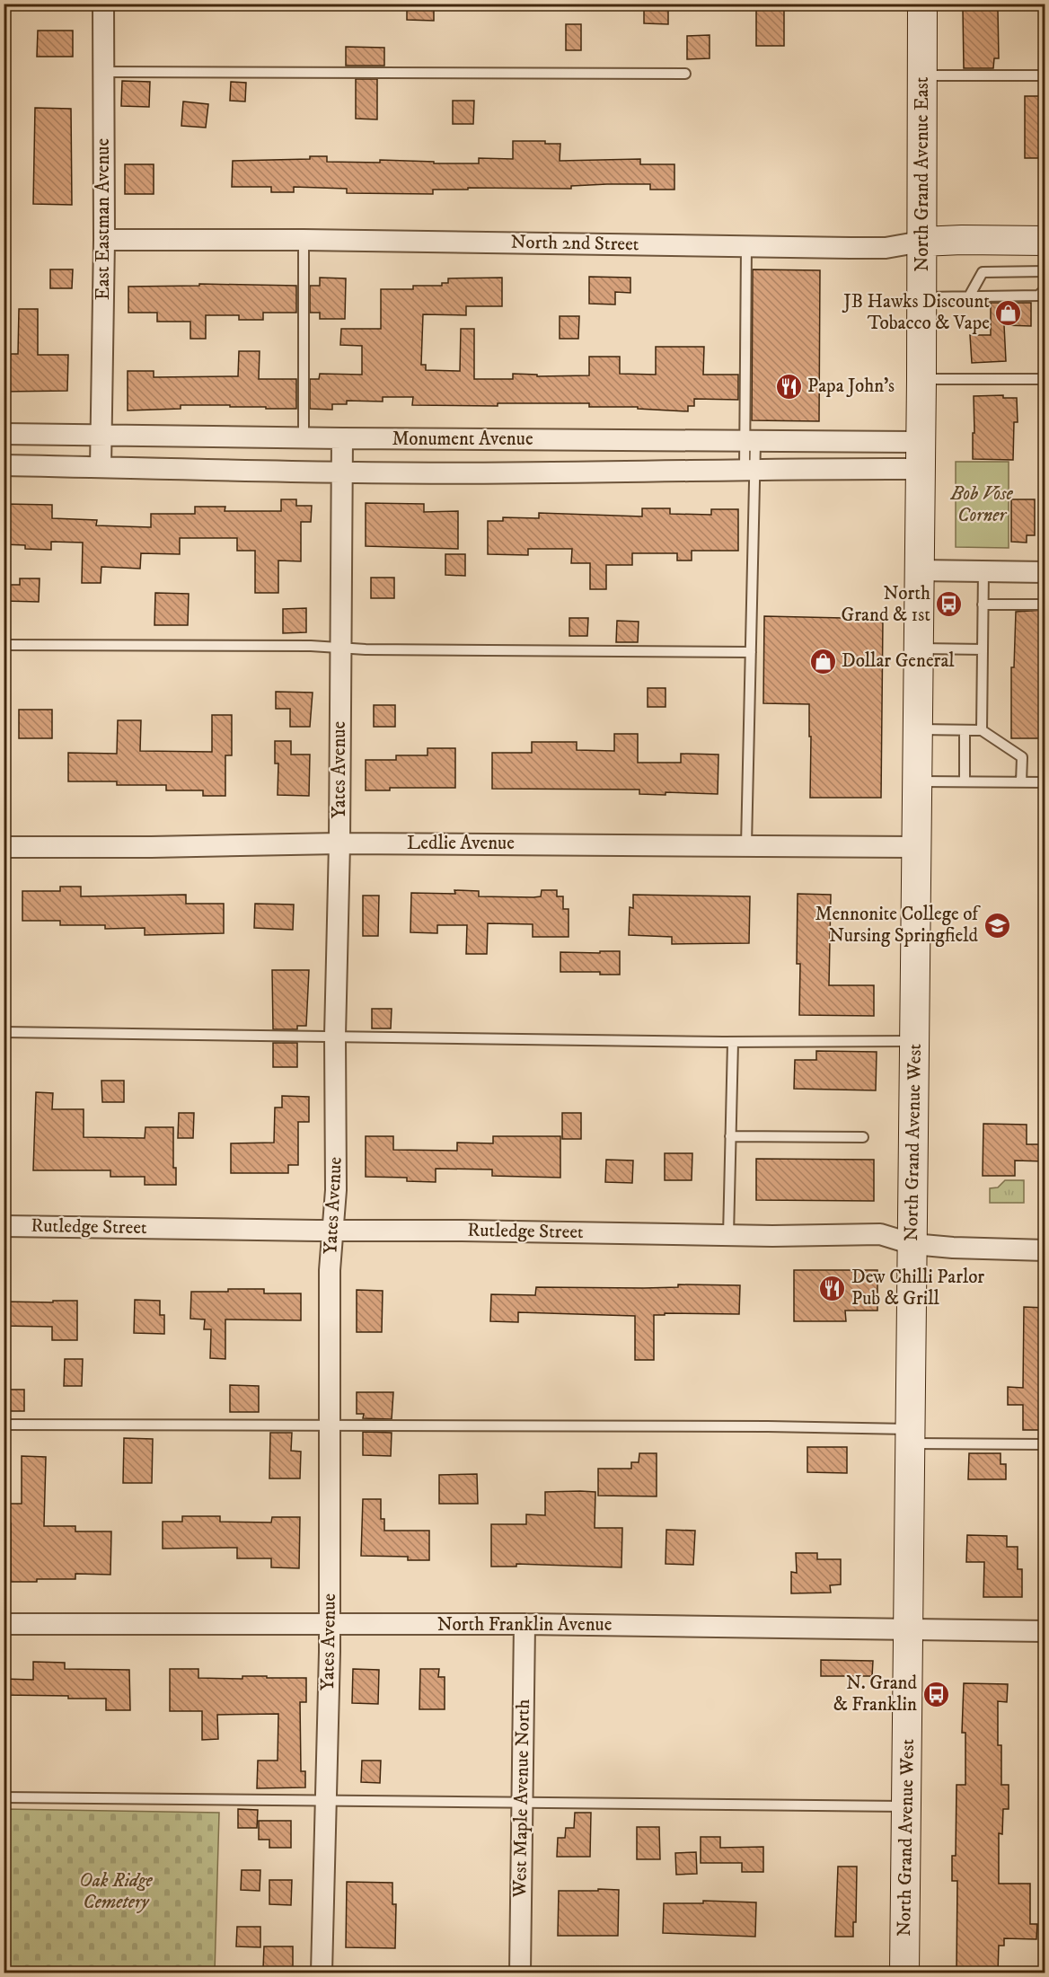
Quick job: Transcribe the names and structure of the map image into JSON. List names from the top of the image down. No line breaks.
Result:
{"streets":{"main road":["North Grand Avenue East","North 2nd Street","North Grand Avenue West"],"street":["East Eastman Avenue","Monument Avenue","Yates Avenue","Ledlie Avenue","Rutledge Street","North Franklin Avenue","West Maple Avenue North"]},"crossings":[["North Grand Avenue East","North 2nd Street"],["North Grand Avenue East","Monument Avenue"],["North Grand Avenue East","North Grand Avenue West"],["East Eastman Avenue","North 2nd Street"],["East Eastman Avenue","Monument Avenue"],["Monument Avenue","Yates Avenue"],["Yates Avenue","Ledlie Avenue"],["Yates Avenue","Rutledge Street"],["Yates Avenue","North Franklin Avenue"],["Ledlie Avenue","North Grand Avenue West"],["North Grand Avenue West","Rutledge Street"],["North Grand Avenue West","North Franklin Avenue"],["North Franklin Avenue","West Maple Avenue North"]],"parks":["Bob Vose Corner","Oak Ridge Cemetery"],"places":{"shop":["JB Hawks Discount Tobacco & Vape","Dollar General"],"restaurant":["Papa John's","Dew Chilli Parlor Pub & Grill"],"bus stop":["North Grand & 1st","N. Grand & Franklin"],"school or university":["Mennonite College of Nursing Springfield"]}}
